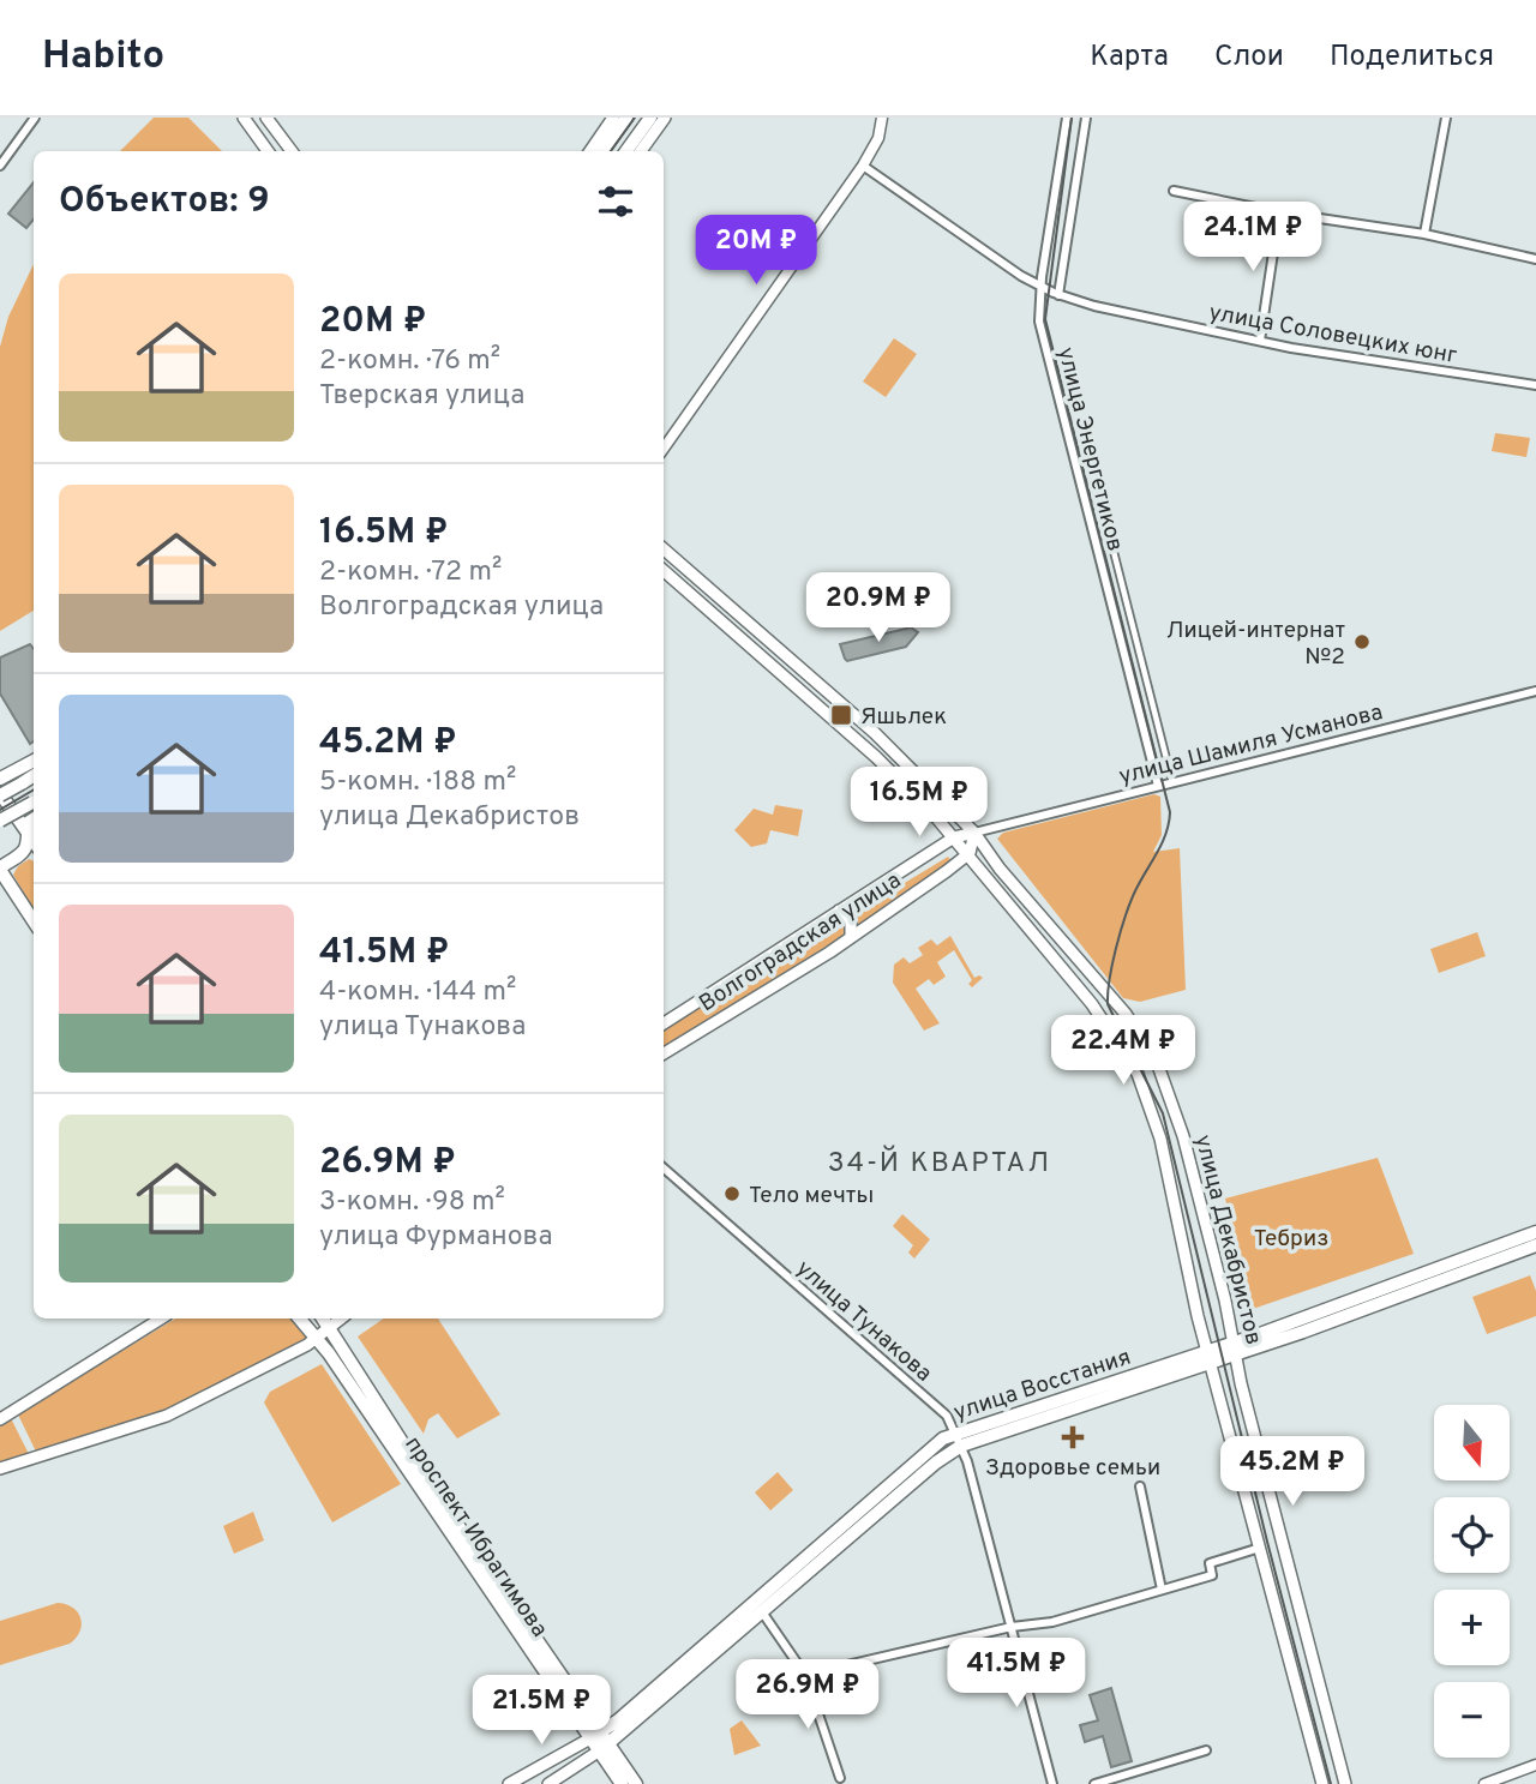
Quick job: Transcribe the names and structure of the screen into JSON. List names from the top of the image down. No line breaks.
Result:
{"streets":{"main road":["Волгоградская улица","улица Декабристов","улица Восстания","проспект Ибрагимова"],"street":["улица Соловецких юнг","улица Энергетиков","улица Шамиля Усманова","улица Тунакова"]},"crossings":[["улица Соловецких юнг","улица Энергетиков"],["улица Энергетиков","улица Шамиля Усманова"],["улица Шамиля Усманова","Волгоградская улица"],["улица Шамиля Усманова","улица Декабристов"],["Волгоградская улица","улица Декабристов"],["улица Декабристов","улица Восстания"],["улица Тунакова","улица Восстания"],["улица Восстания","проспект Ибрагимова"]],"districts":["34-Й КВАРТАЛ"],"parks":["Тебриз"],"places":{"other":["Лицей-интернат №2","Тело мечты"],"transit":["Яшьлек"],"health":["Здоровье семьи"]},"north":"bottom","page":{"header":"Habito","nav":["Карта","Слои","Поделиться"],"heading":"Объектов: 9","price":["24.1M ₽","20M ₽","20.9M ₽","16.5M ₽","22.4M ₽","45.2M ₽","41.5M ₽","26.9M ₽","21.5M ₽"],"list":[{"name":"20M ₽","note":"2-комн. · 76 m² · Тверская улица"},{"name":"16.5M ₽","note":"2-комн. · 72 m² · Волгоградская улица"},{"name":"45.2M ₽","note":"5-комн. · 188 m² · улица Декабристов"},{"name":"41.5M ₽","note":"4-комн. · 144 m² · улица Тунакова"},{"name":"26.9M ₽","note":"3-комн. · 98 m² · улица Фурманова"}],"map_buttons":["+","−"]}}
